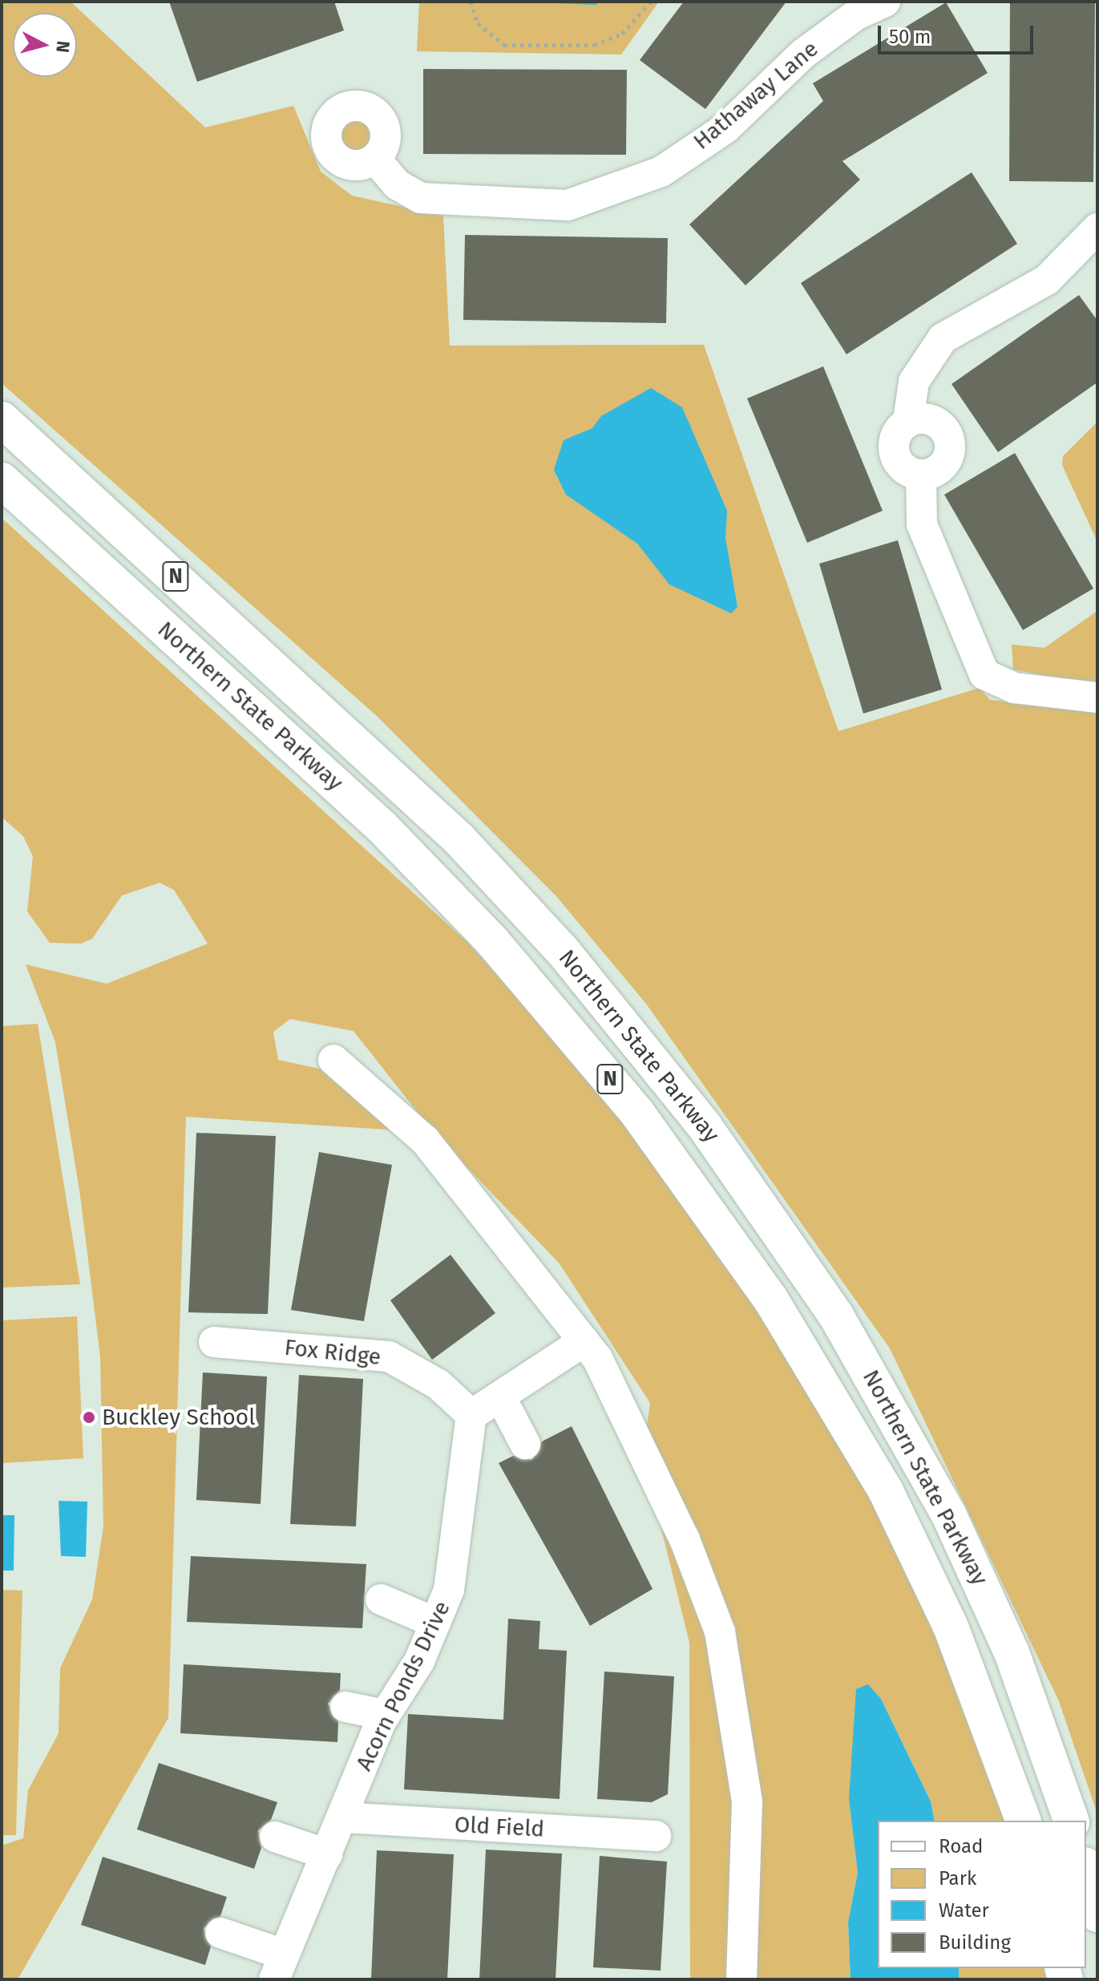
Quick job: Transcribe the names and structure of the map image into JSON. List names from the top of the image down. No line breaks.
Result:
{"streets":{"highway":["N","Northern State Parkway"],"street":["Hathaway Lane","Fox Ridge","Acorn Ponds Drive","Old Field"]},"crossings":[["Fox Ridge","Acorn Ponds Drive"],["Acorn Ponds Drive","Old Field"]],"places":["Buckley School"],"legend":["Road","Park","Water","Building"],"scale_bar":"50 m","north":"right"}
